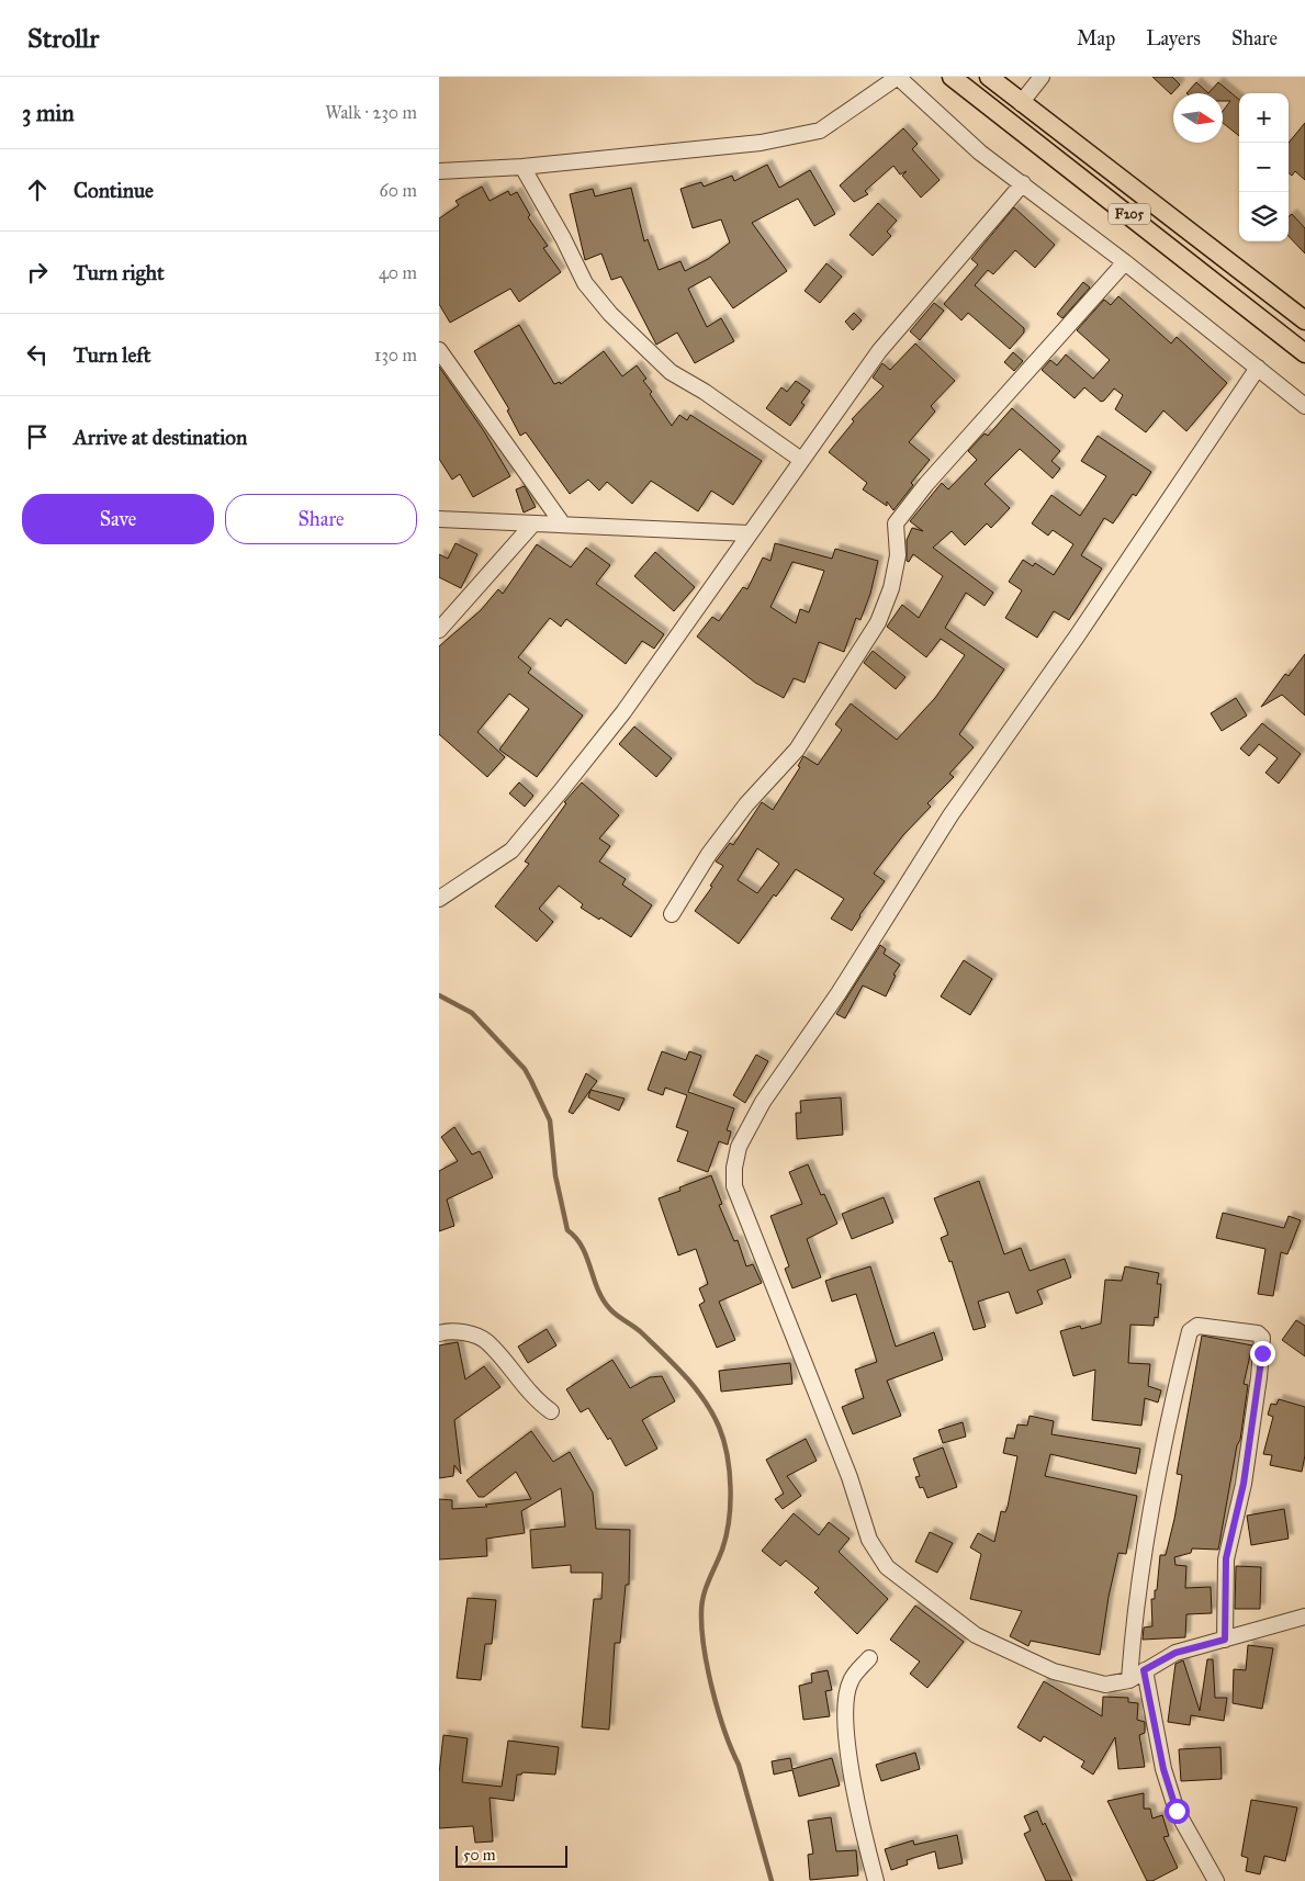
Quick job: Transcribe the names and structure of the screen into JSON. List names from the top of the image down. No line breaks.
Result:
{"streets":{"main road":["F205"]},"scale_bar":"50 m","north":"right","page":{"header":"Strollr","nav":["Map","Layers","Share"],"heading":["3 min","Walk · 230 m"],"map_buttons":["+","−"],"list":[["Continue","60 m"],["Turn right","40 m"],["Turn left","130 m"],"Arrive at destination"],"buttons":["Save","Share"],"scale":"50 m"}}
